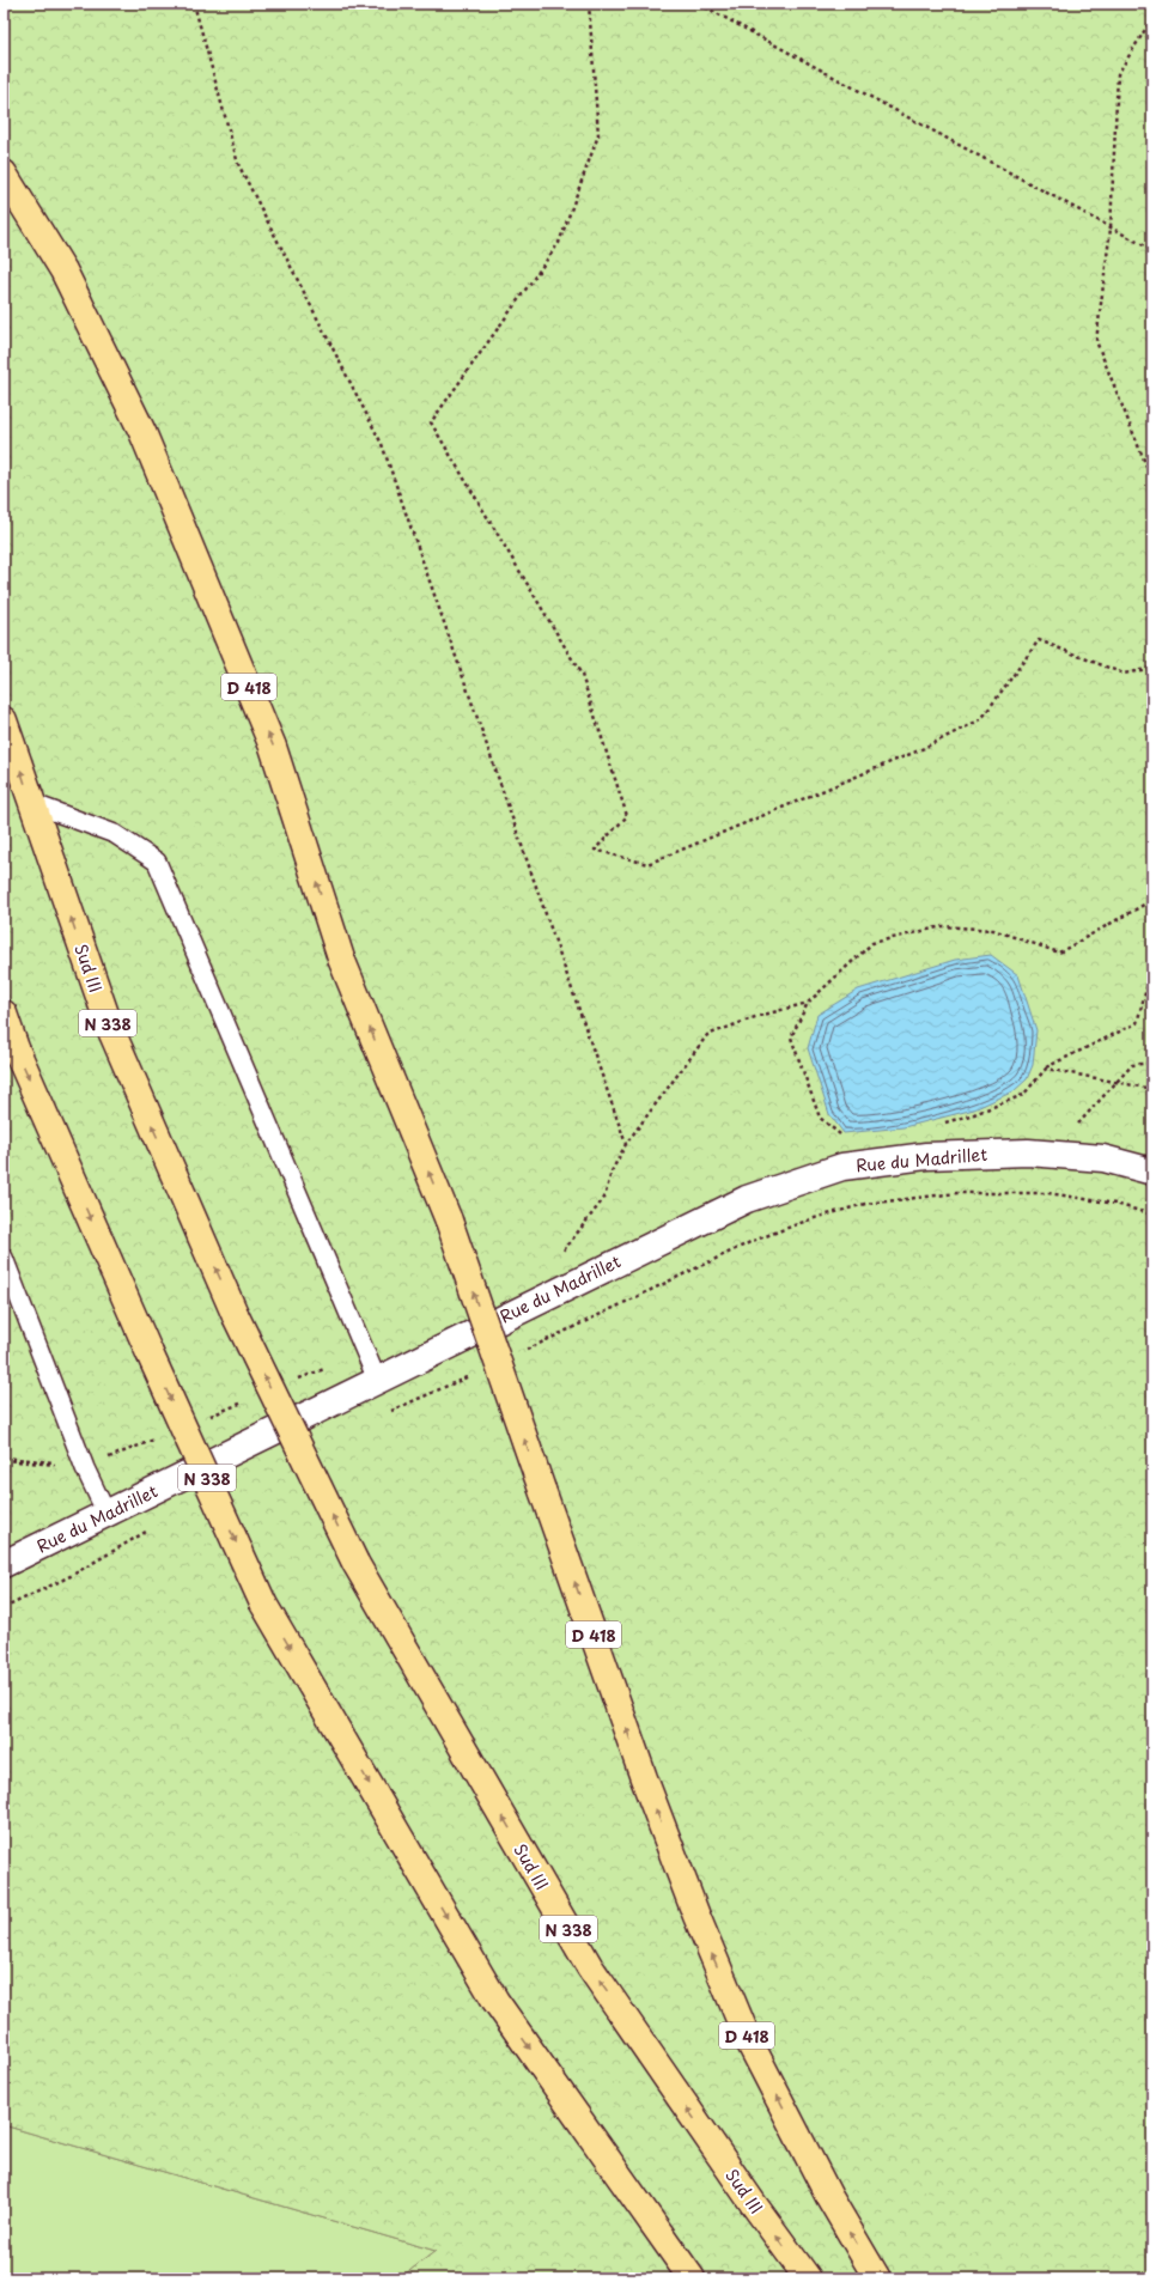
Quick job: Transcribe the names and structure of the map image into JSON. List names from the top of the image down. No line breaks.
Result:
{"streets":{"highway":["D 418","Sud III","N 338"],"street":["Rue du Madrillet"]}}
